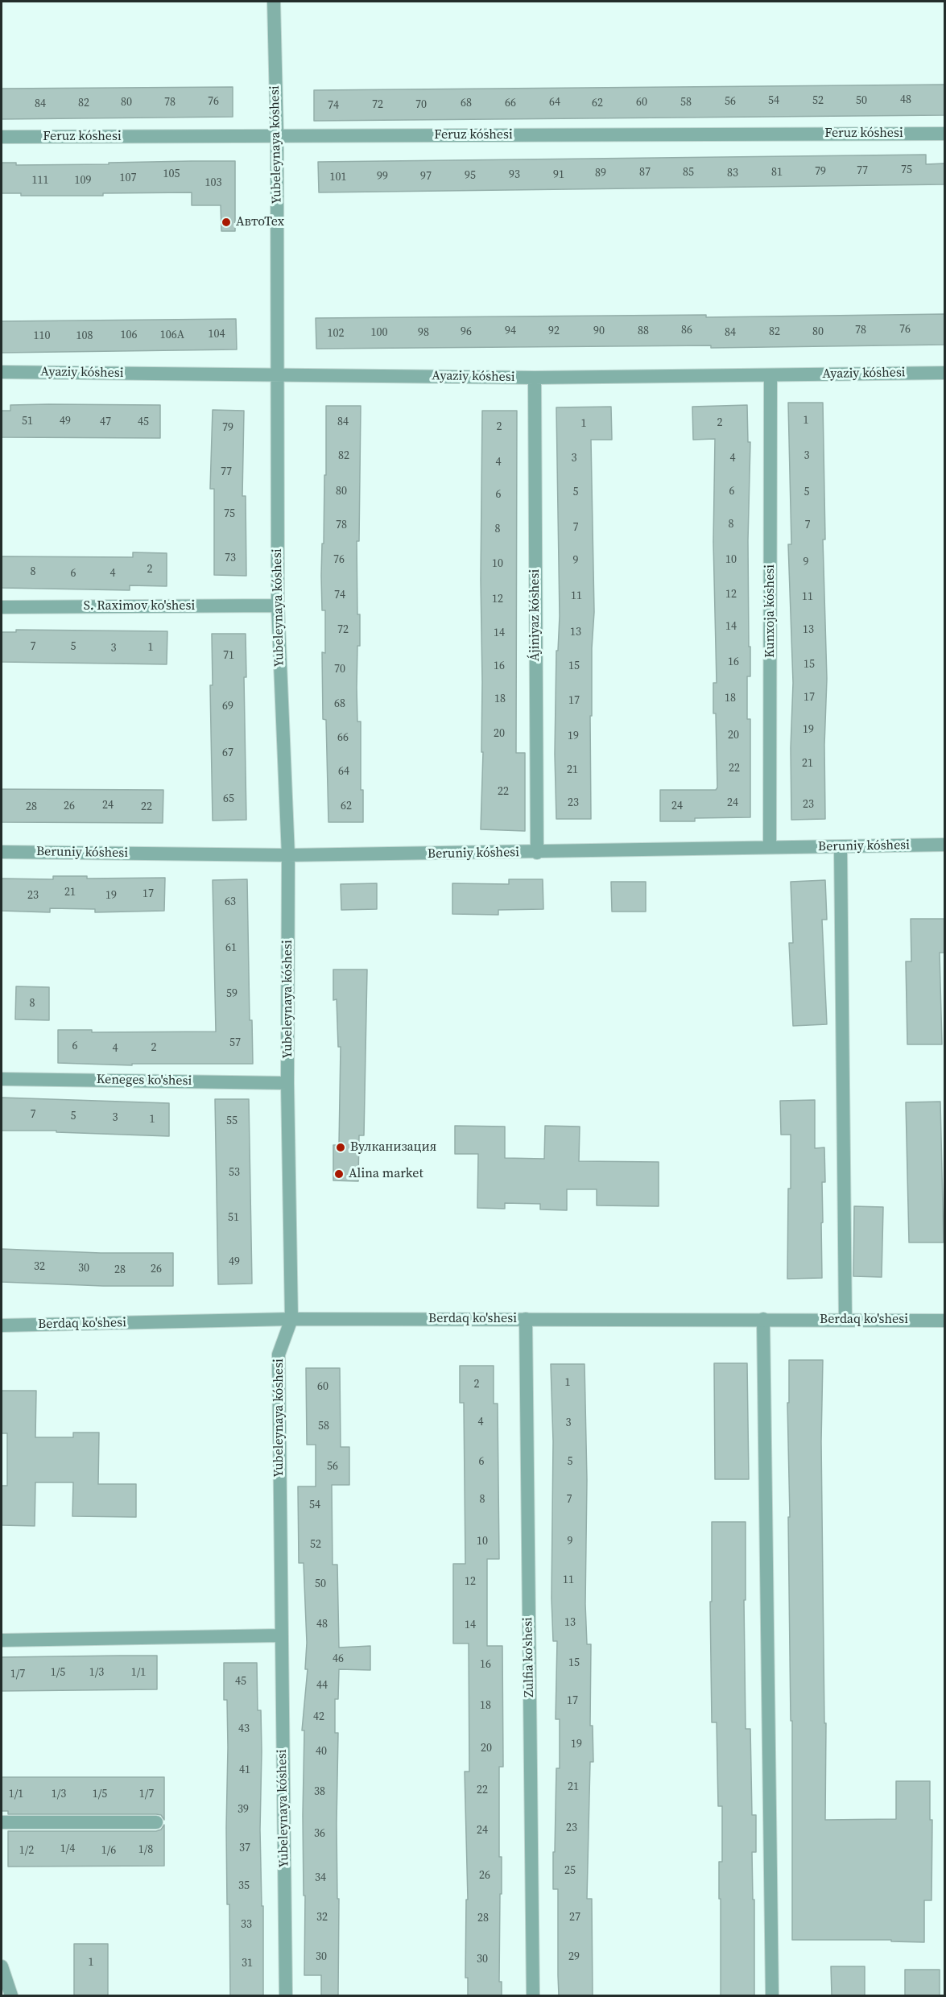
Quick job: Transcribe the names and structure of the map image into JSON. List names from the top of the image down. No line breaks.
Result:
{"streets":{"street":["Feruz kóshesi","Yubeleynaya kóshesi","Ayaziy kóshesi","S. Raximov ko'shesi","Kunxoja kóshesi","Ájiniyaz kóshesi","Beruniy kóshesi","Keneges ko'shesi","Berdaq ko'shesi","Zulfia ko'shesi"]},"crossings":[["Feruz kóshesi","Yubeleynaya kóshesi"],["Yubeleynaya kóshesi","Ayaziy kóshesi"],["Yubeleynaya kóshesi","S. Raximov ko'shesi"],["Yubeleynaya kóshesi","Beruniy kóshesi"],["Yubeleynaya kóshesi","Keneges ko'shesi"],["Yubeleynaya kóshesi","Berdaq ko'shesi"],["Ayaziy kóshesi","Kunxoja kóshesi"],["Ayaziy kóshesi","Ájiniyaz kóshesi"],["Kunxoja kóshesi","Beruniy kóshesi"],["Ájiniyaz kóshesi","Beruniy kóshesi"],["Berdaq ko'shesi","Zulfia ko'shesi"]],"places":["АвтоТех","Вулканизация","Alina market"],"house_numbers":["48","54","52","50","76","56","80","78","64","60","58","82","68","66","62","84","72","70","74","75","77","79","87","85","81","89","83","105","93","91","95","99","97","101","107","111","109","103","76","86","78","94","92","90","88","96","82","80","100","98","84","102","104","106","106A","110","108","1","51","49","47","45","84","2","1","2","79","82","3","3","4","4","77","80","6","5","5","6","75","8","78","7","7","8","73","76","10","9","9","10","2","8","6","4","12","74","11","11","12","14","72","13","13","14","7","5","1","3","71","16","15","16","15","70","17","18","18","17","68","69","19","20","20","19","66","67","21","22","21","64","22","65","23","24","23","24","26","62","24","28","22","21","17","23","19","63","61","59","8","57","6","2","4","7","5","3","1","55","53","51","49","32","30","26","28","1","2","60","4","3","58","6","5","56","8","7","54","10","9","52","11","12","50","13","48","14","46","15","16","1/5","1/3","1/1","1/7","45","44","17","18","42","43","19","20","40","41","21","22","38","1/1","1/3","1/5","1/7","39","23","24","36","37","1/4","1/8","1/2","1/6","25","26","34","35","32","27","28","33","30","29","30","1","31"]}
